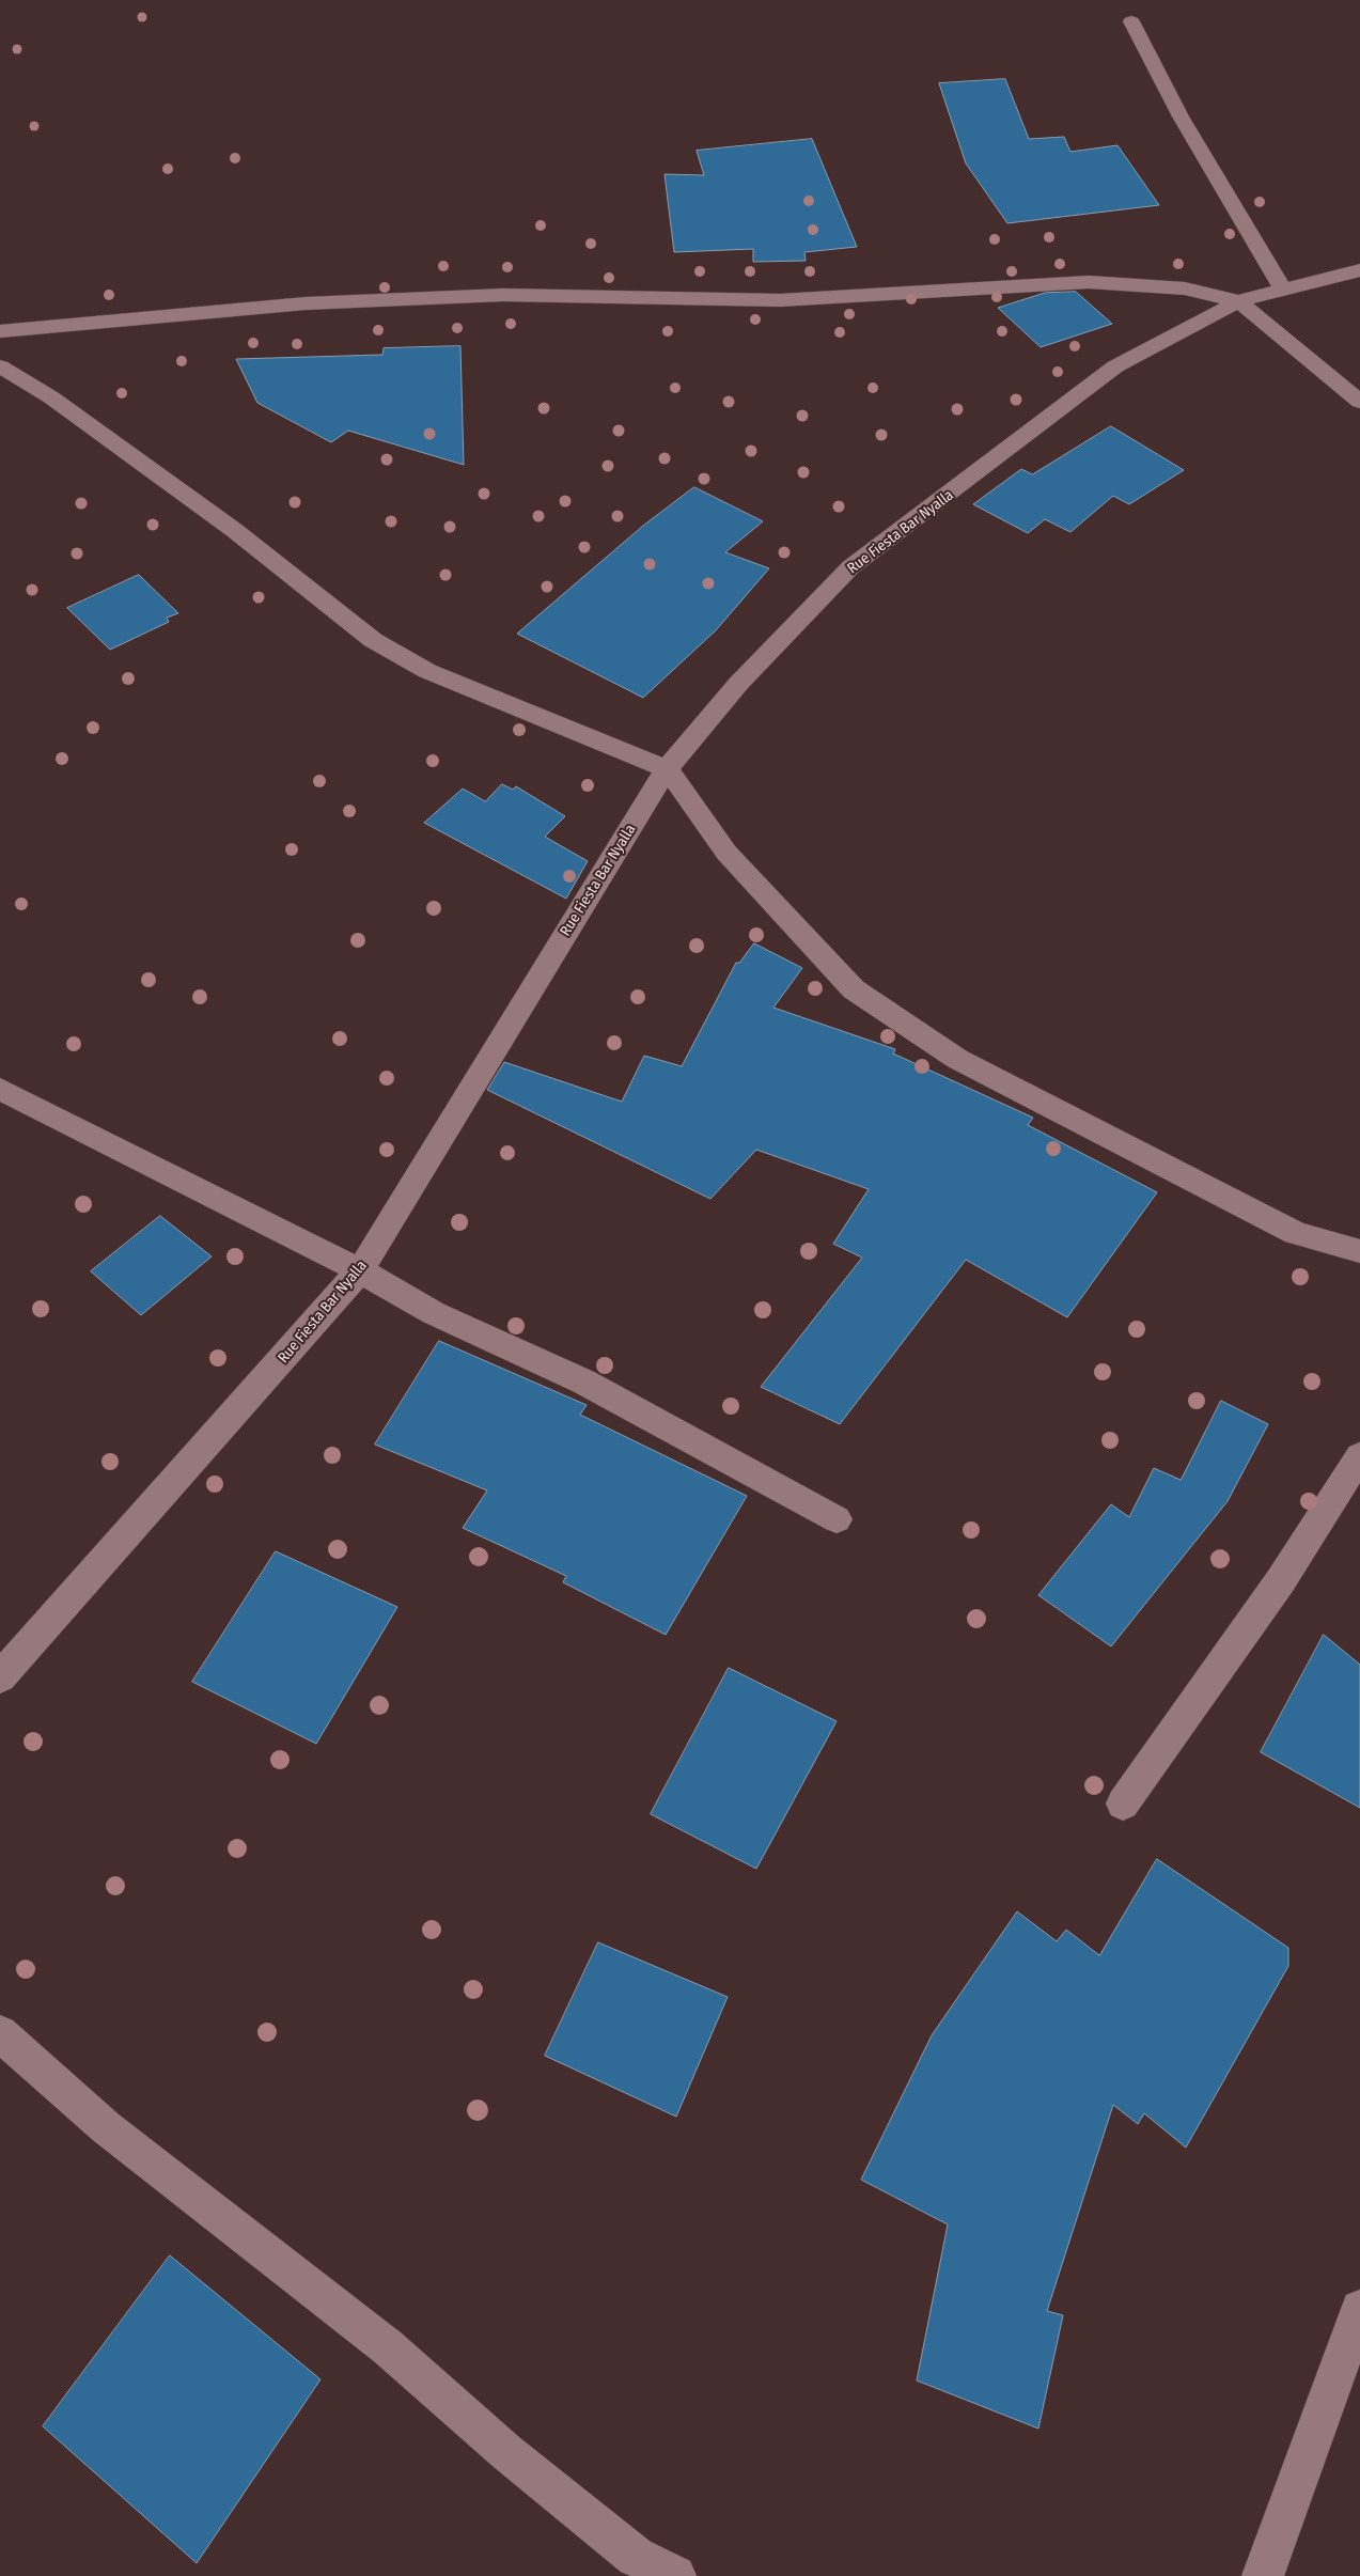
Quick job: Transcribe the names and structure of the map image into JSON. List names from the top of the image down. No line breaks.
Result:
{"streets":{"street":["Rue Fiesta Bar Nyalla"]}}
